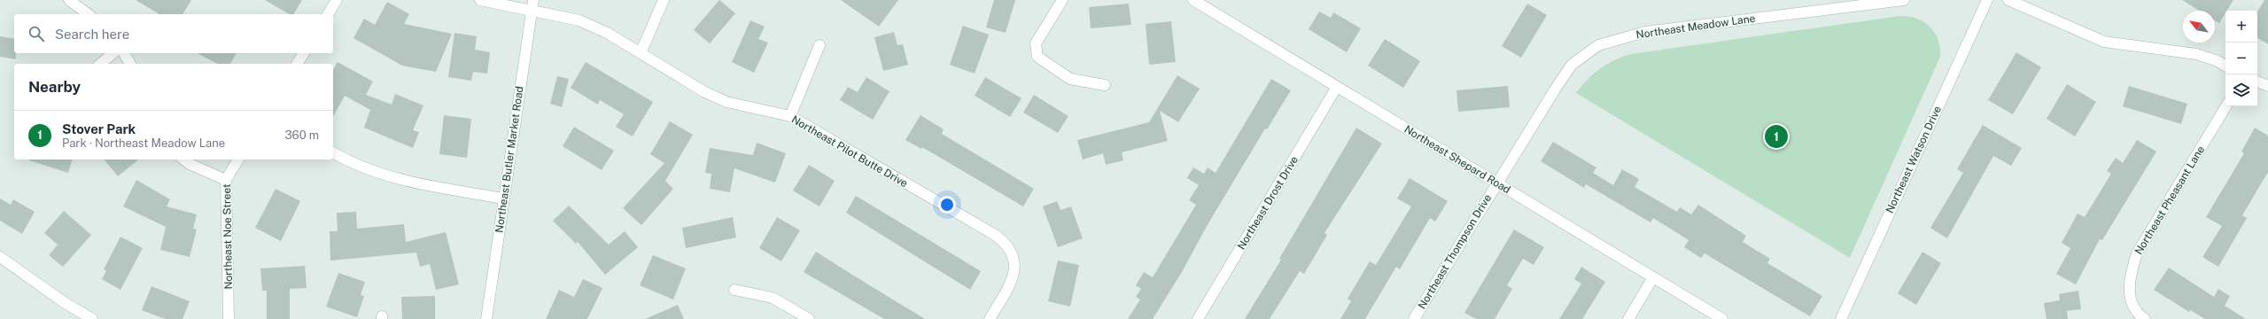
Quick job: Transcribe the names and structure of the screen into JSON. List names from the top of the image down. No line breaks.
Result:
{"streets":{"street":["Northeast Meadow Lane","Northeast Pilot Butte Drive","Northeast Butler Market Road","Northeast Shepard Road","Northeast Watson Drive","Northeast Pheasant Lane","Northeast Drost Drive","Northeast Noe Street","Northeast Thompson Drive"]},"crossings":[["Northeast Meadow Lane","Northeast Shepard Road"],["Northeast Meadow Lane","Northeast Thompson Drive"],["Northeast Pilot Butte Drive","Northeast Butler Market Road"],["Northeast Shepard Road","Northeast Drost Drive"],["Northeast Shepard Road","Northeast Thompson Drive"]],"north":"top left","page":{"map_buttons":["+","−"],"search":"Search here","heading":"Nearby","list":[{"mark":"1","name":"Stover Park","note":"Park · Northeast Meadow Lane","value":"360 m"}],"pins":"1"}}
